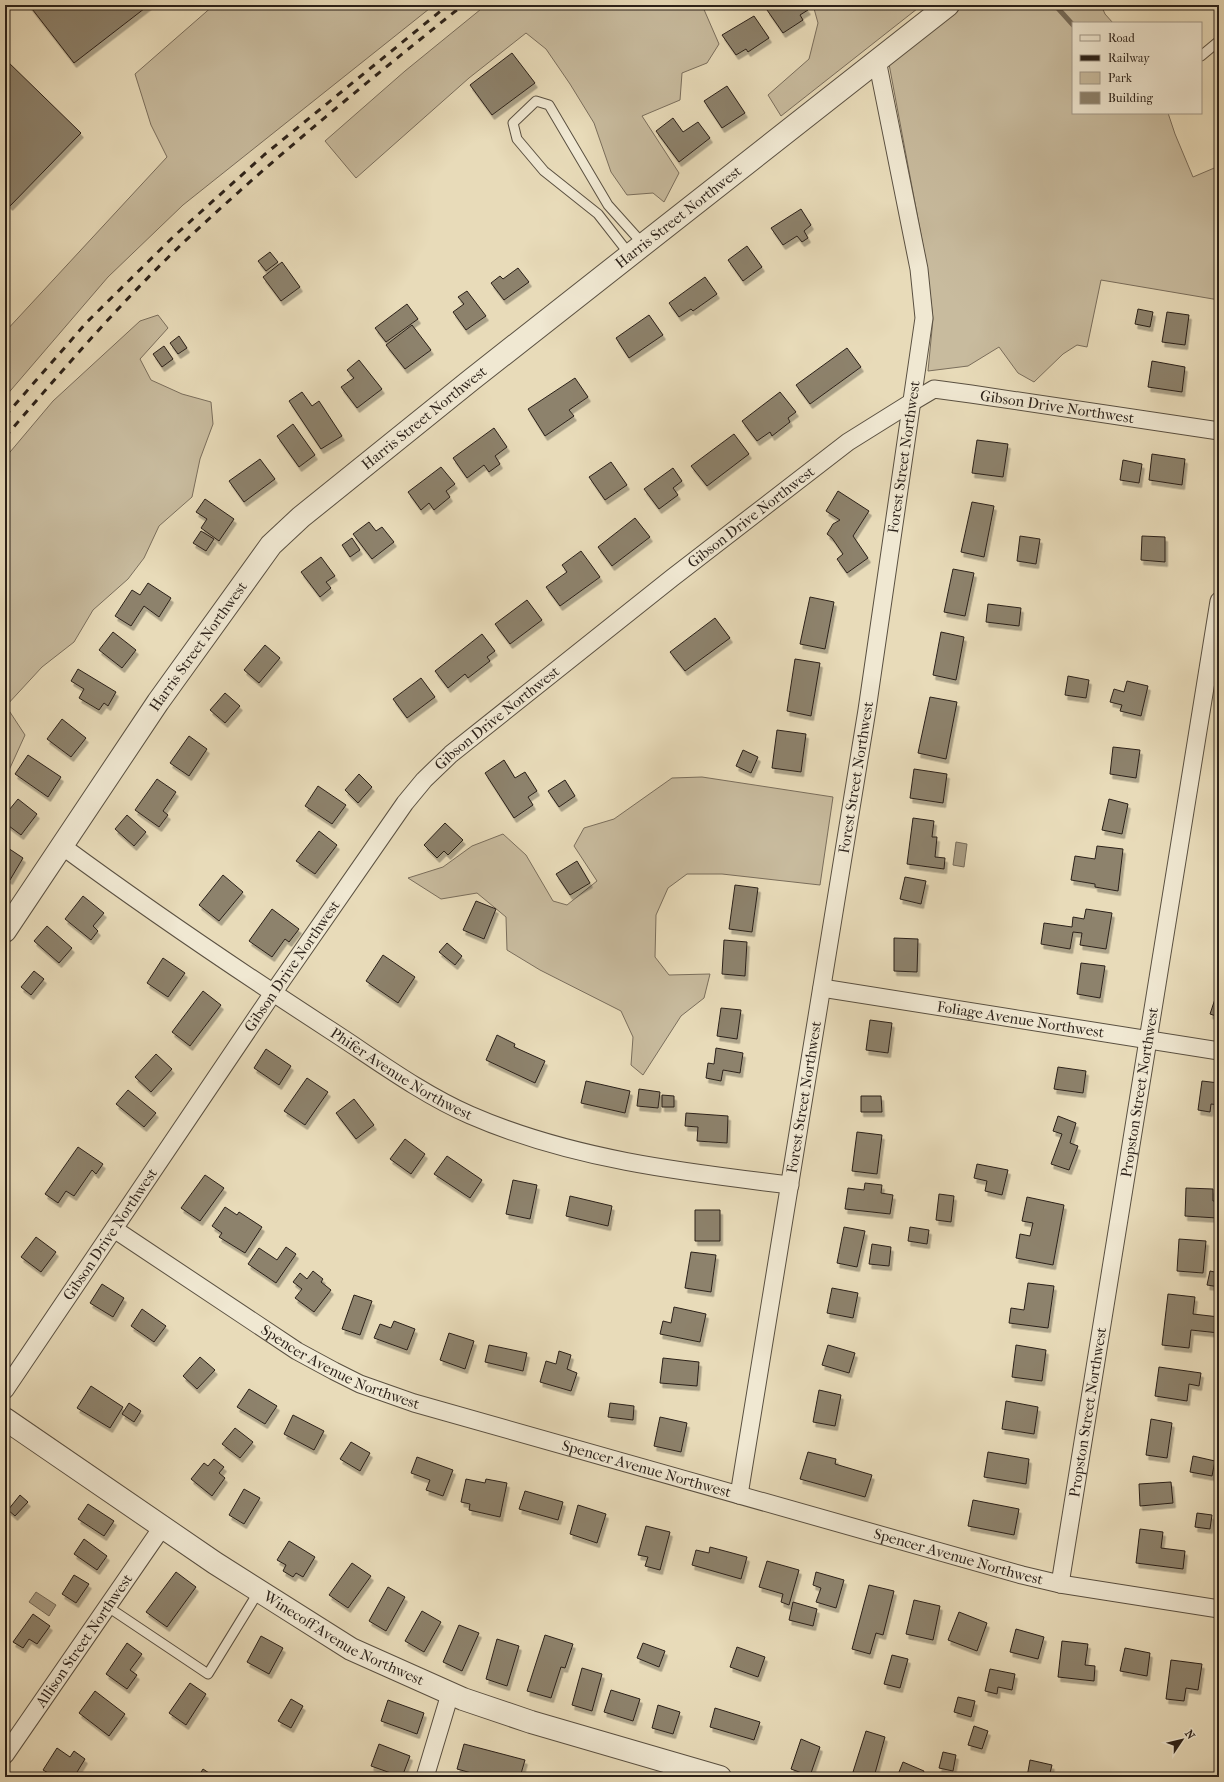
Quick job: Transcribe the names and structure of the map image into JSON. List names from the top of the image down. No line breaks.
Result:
{"streets":{"street":["Harris Street Northwest","Gibson Drive Northwest","Forest Street Northwest","Foliage Avenue Northwest","Phifer Avenue Northwest","Propston Street Northwest","Spencer Avenue Northwest","Winecoff Avenue Northwest","Allison Street Northwest"]},"crossings":[["Harris Street Northwest","Forest Street Northwest"],["Harris Street Northwest","Phifer Avenue Northwest"],["Gibson Drive Northwest","Forest Street Northwest"],["Gibson Drive Northwest","Phifer Avenue Northwest"],["Gibson Drive Northwest","Spencer Avenue Northwest"],["Forest Street Northwest","Foliage Avenue Northwest"],["Forest Street Northwest","Phifer Avenue Northwest"],["Forest Street Northwest","Spencer Avenue Northwest"],["Foliage Avenue Northwest","Propston Street Northwest"],["Propston Street Northwest","Spencer Avenue Northwest"],["Winecoff Avenue Northwest","Allison Street Northwest"]],"legend":["Road","Railway","Park","Building"],"north":"top right"}
